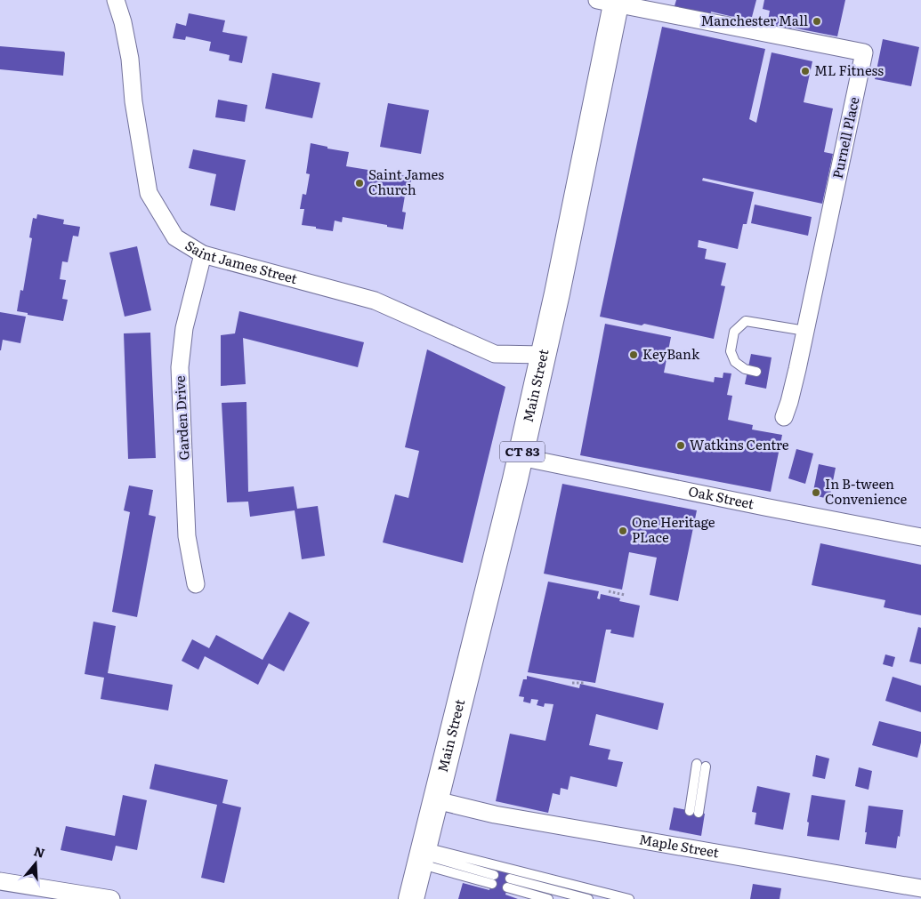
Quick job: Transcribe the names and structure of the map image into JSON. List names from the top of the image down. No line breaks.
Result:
{"streets":{"main road":["Main Street","CT 83"],"street":["Purnell Place","Saint James Street","Garden Drive","Oak Street","Maple Street"]},"crossings":[["Purnell Place","Main Street"],["Saint James Street","Main Street"],["Saint James Street","Garden Drive"],["Main Street","Oak Street"],["Main Street","Maple Street"]],"places":["Manchester Mall","ML Fitness","Saint James Church","KeyBank","Watkins Centre","In B-tween Convenience","One Heritage PLace"],"north":"top"}
